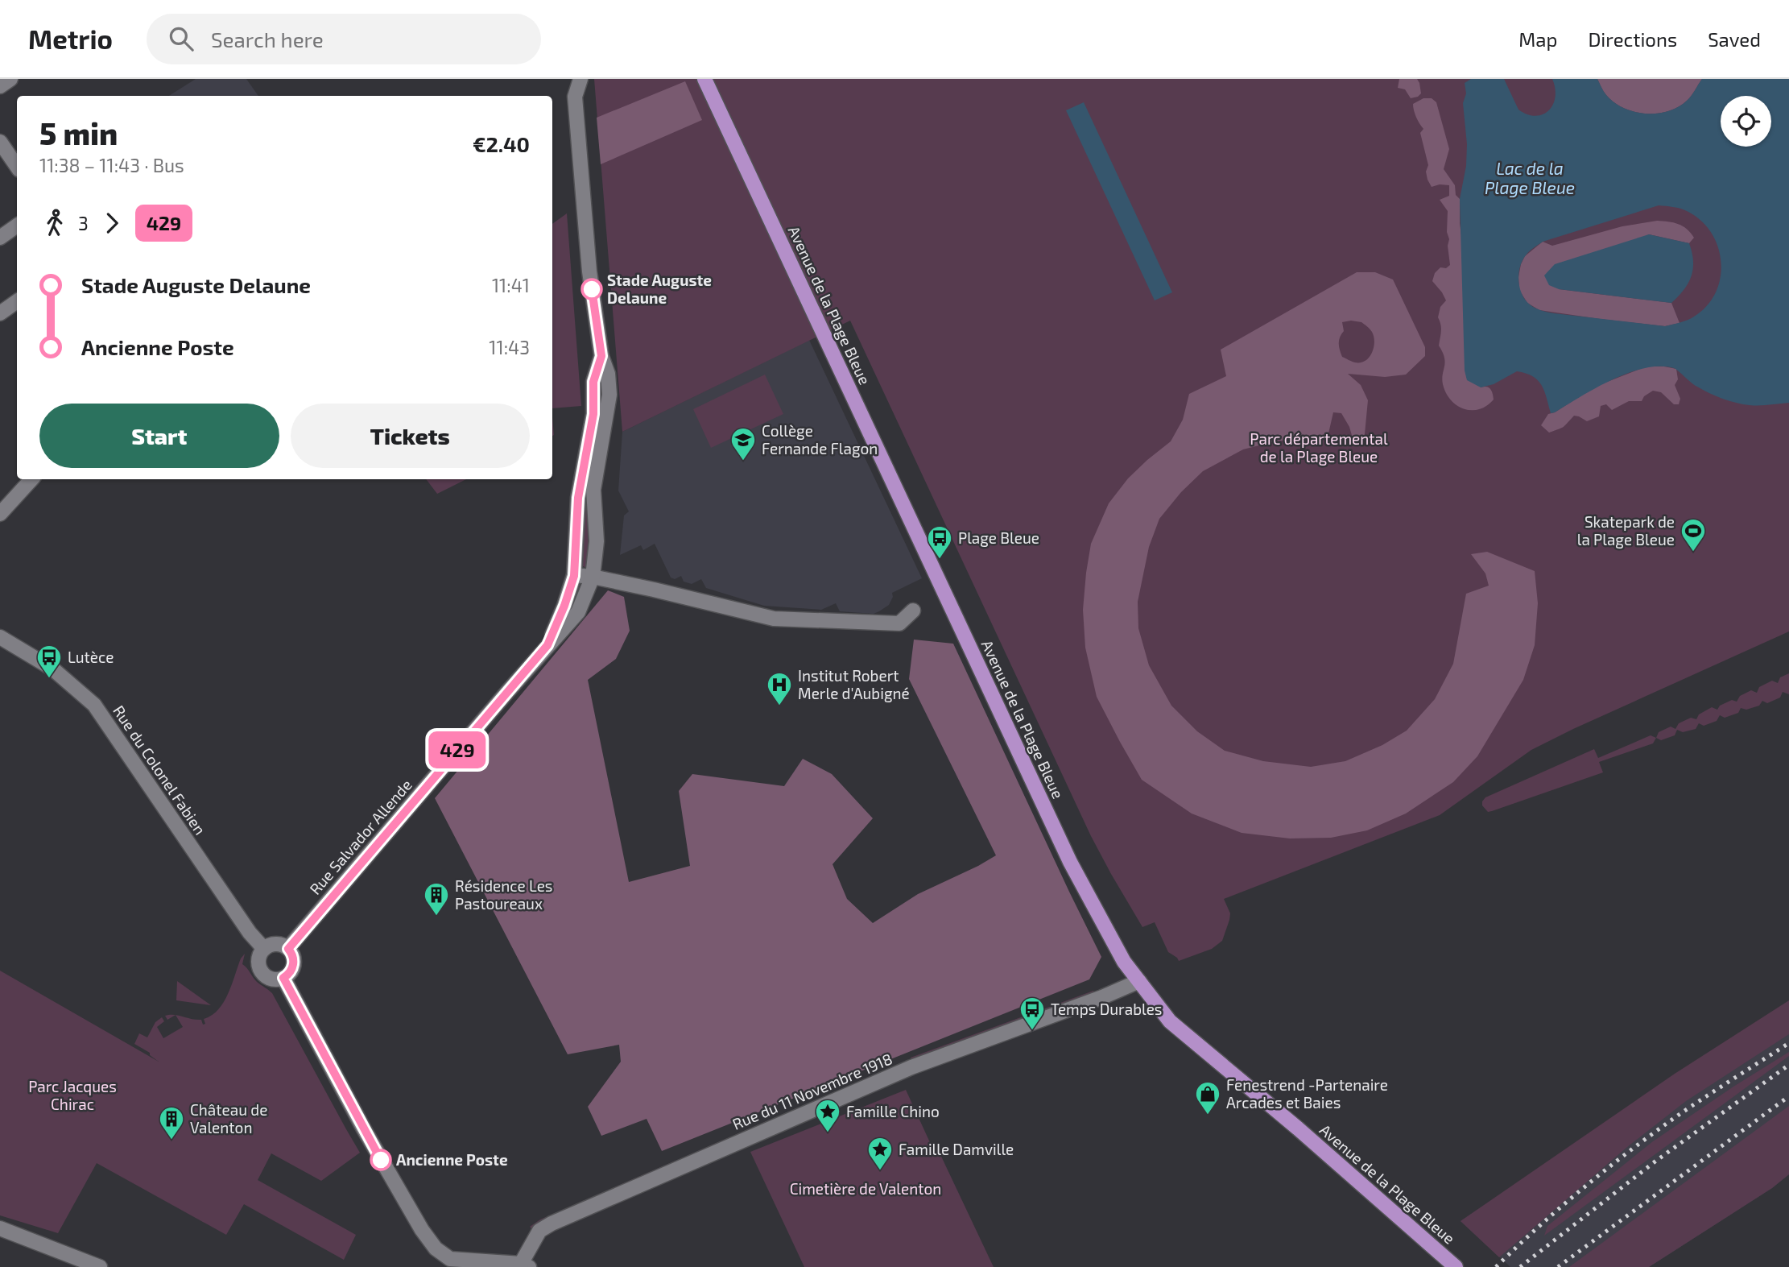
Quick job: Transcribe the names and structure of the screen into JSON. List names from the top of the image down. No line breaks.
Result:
{"streets":{"main road":["Avenue de la Plage Bleue"],"street":["Rue du Colonel Fabien","Rue Salvador Allende","Rue du 11 Novembre 1918"]},"crossings":[["Avenue de la Plage Bleue","Rue du 11 Novembre 1918"],["Rue du Colonel Fabien","Rue Salvador Allende"]],"water":["Lac de la Plage Bleue"],"parks":["Parc départemental de la Plage Bleue","Parc Jacques Chirac","Cimetière de Valenton"],"places":{"other":["Stade Auguste Delaune","Ancienne Poste"],"school or university":["Collège Fernande Flagon"],"sports":["Skatepark de la Plage Bleue"],"bus stop":["Plage Bleue","Lutèce","Temps Durables"],"hospital":["Institut Robert Merle d'Aubigné"],"building":["Résidence Les Pastoureaux","Château de Valenton"],"shop":["Fenestrend -Partenaire Arcades et Baies"],"place":["Famille Chino","Famille Damville"]},"lines":["bus line 429"],"page":{"header":"Metrio","search":"Search here","nav":["Map","Directions","Saved"],"on_map":"429","heading":["5 min","11:38 – 11:43 · Bus","€2.40"],"legs":["3","429"],"list":[{"name":"Stade Auguste Delaune","value":"11:41"},{"name":"Ancienne Poste","value":"11:43"}],"buttons":["Start","Tickets"]}}
